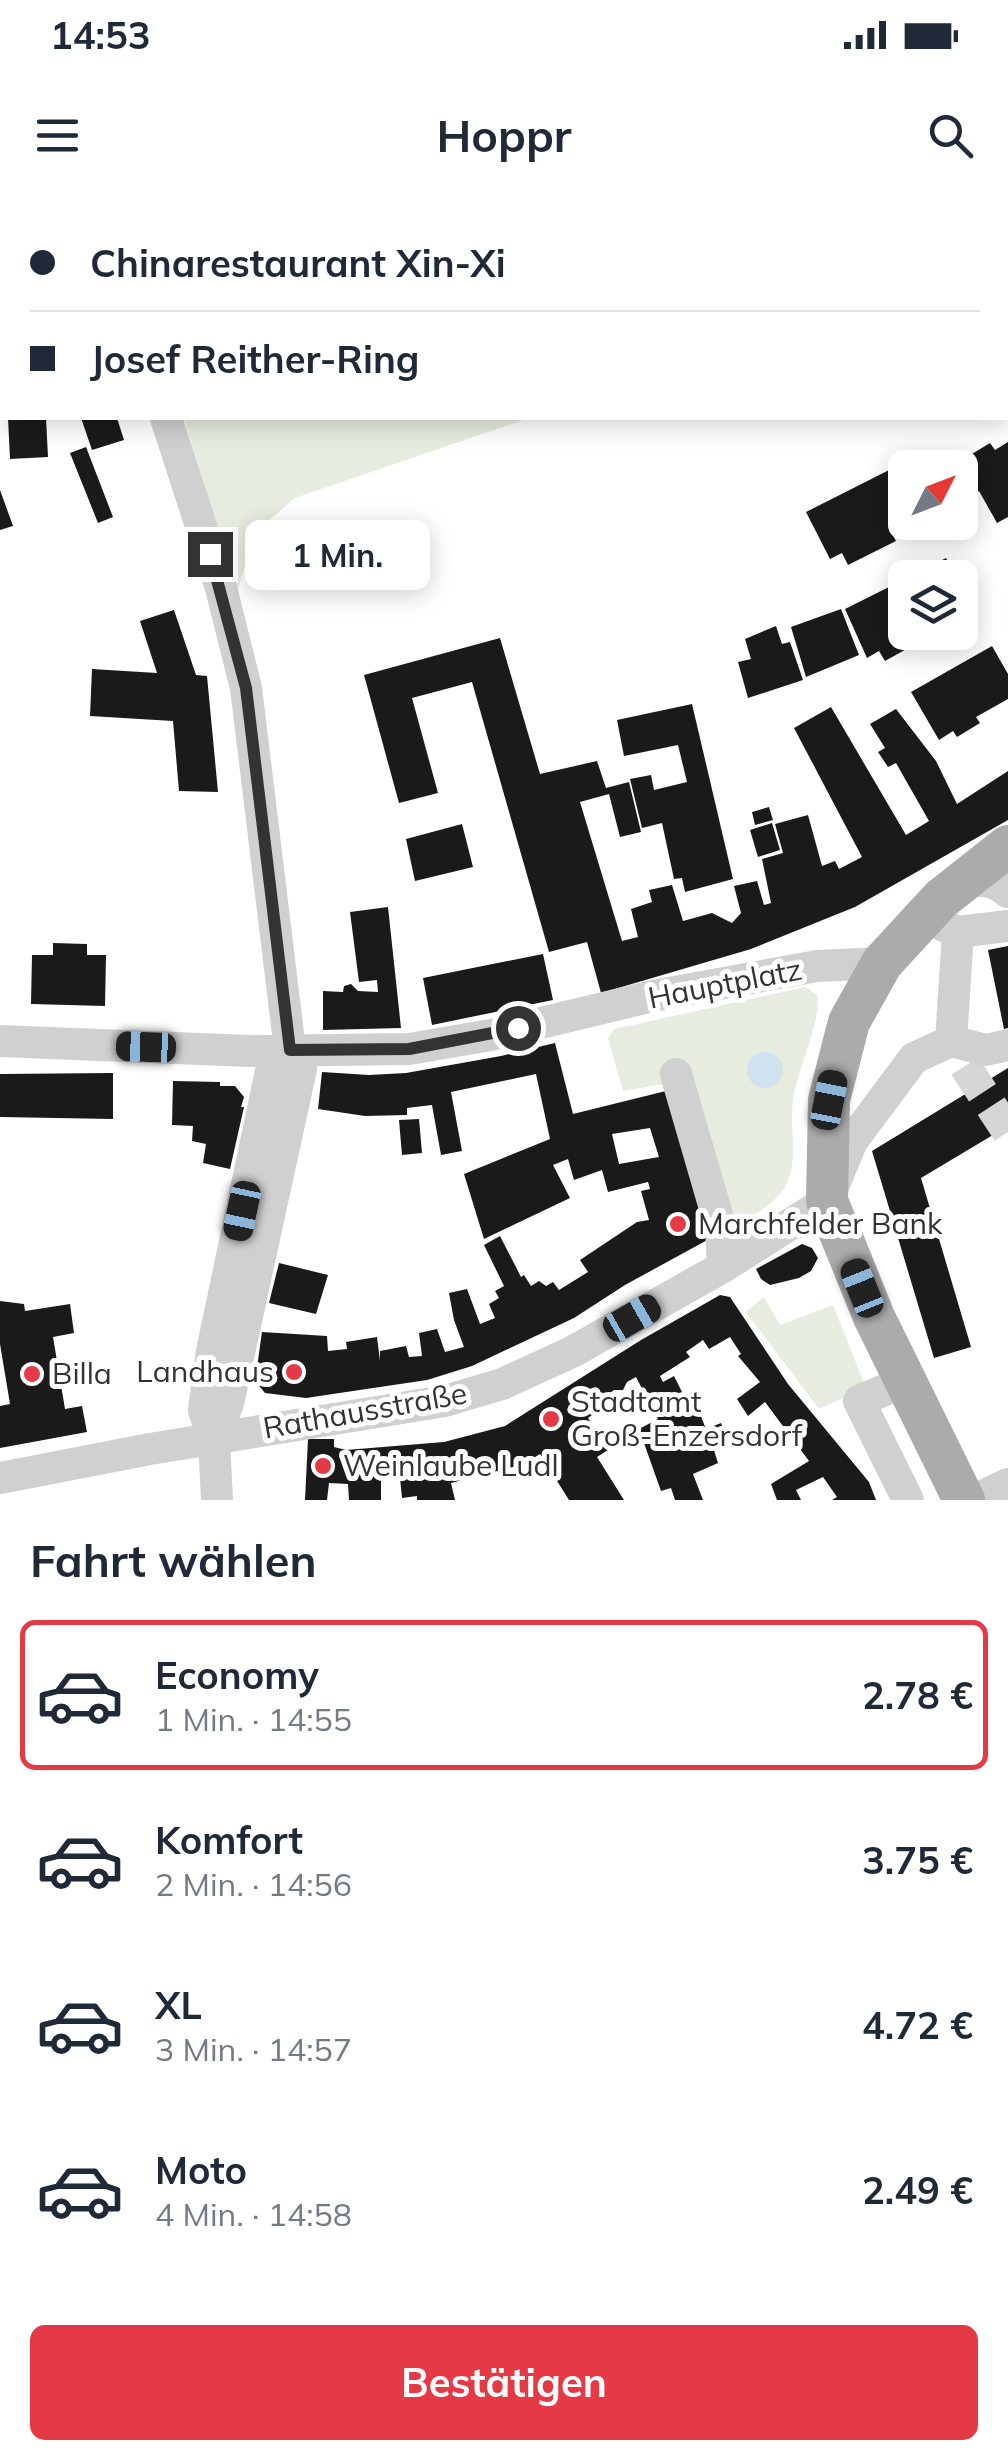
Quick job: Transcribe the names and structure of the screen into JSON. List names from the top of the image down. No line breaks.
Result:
{"streets":{"street":["Hauptplatz","Rathausstraße"]},"places":["Marchfelder Bank","Landhaus","Billa","Stadtamt Groß-Enzersdorf","Weinlaube Ludl"],"north":"top right","page":{"status":"14:53","header":"Hoppr","banner":["Chinarestaurant Xin-Xi","Josef Reither-Ring"],"bubble":"1 Min.","heading":"Fahrt wählen","list":[{"name":"Economy","note":"1 Min. · 14:55","value":"2.78 €"},{"name":"Komfort","note":"2 Min. · 14:56","value":"3.75 €"},{"name":"XL","note":"3 Min. · 14:57","value":"4.72 €"},{"name":"Moto","note":"4 Min. · 14:58","value":"2.49 €"}],"buttons":"Bestätigen"}}
